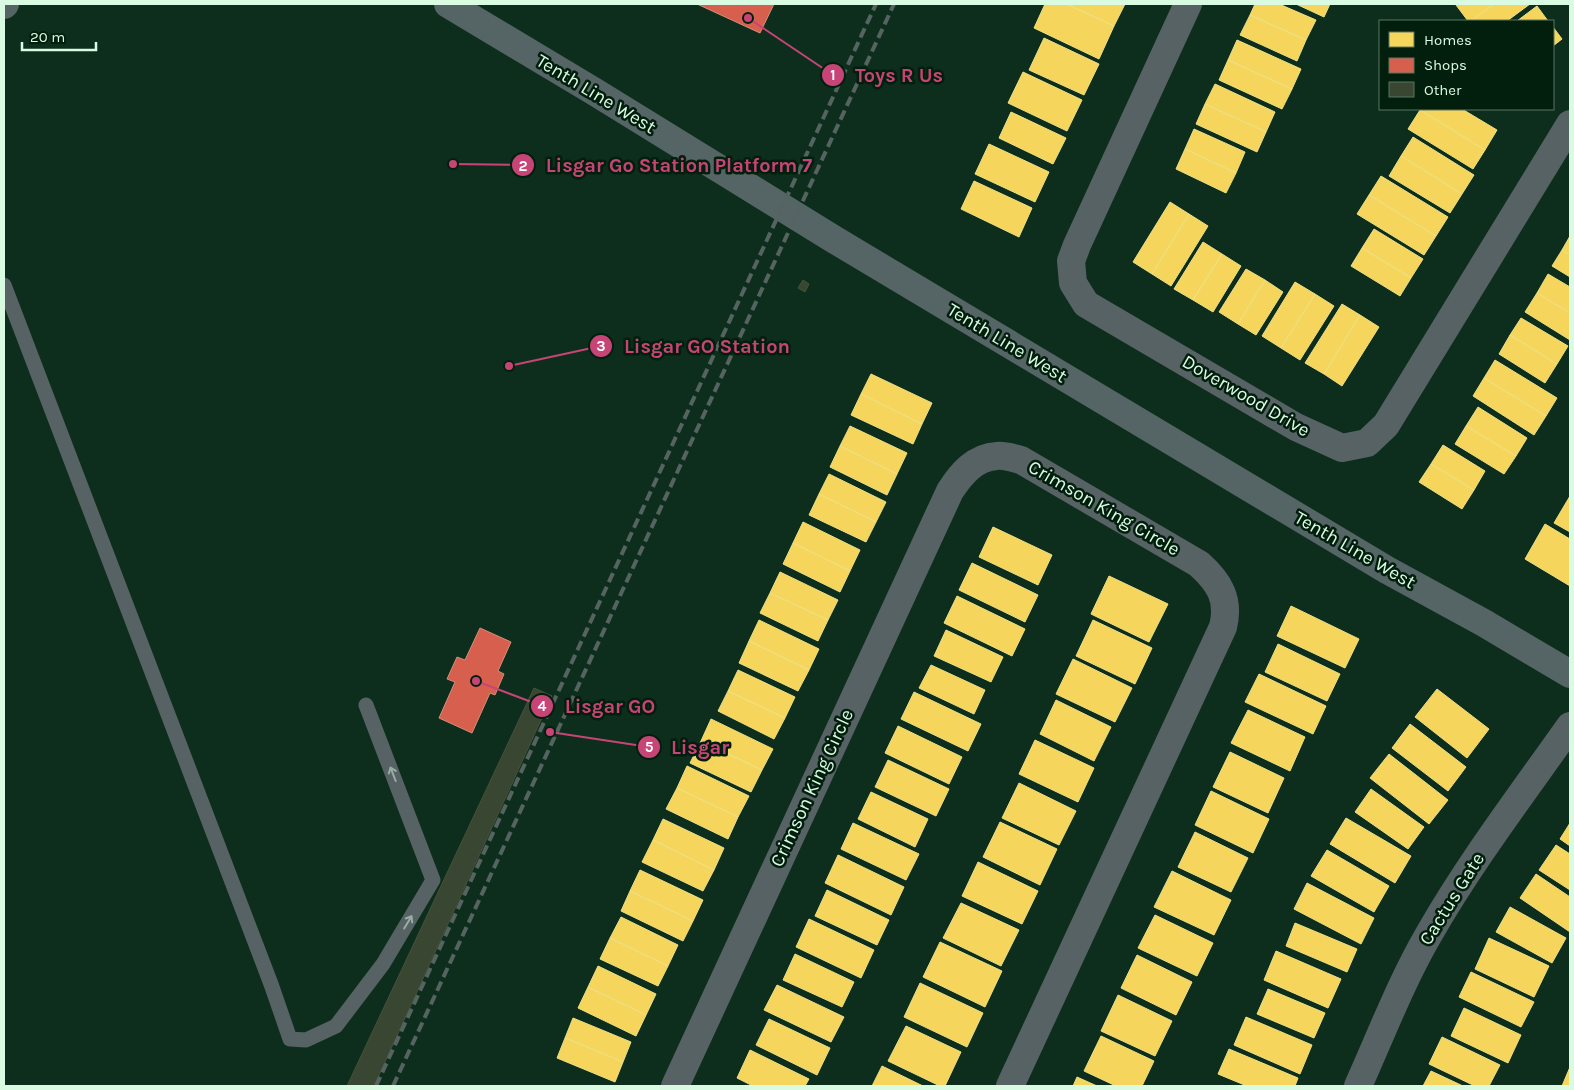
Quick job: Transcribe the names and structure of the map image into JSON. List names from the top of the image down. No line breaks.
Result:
{"streets":{"street":["Tenth Line West","Doverwood Drive","Crimson King Circle","Cactus Gate"]},"places":["Toys R Us","Lisgar Go Station Platform 7","Lisgar GO Station","Lisgar GO","Lisgar"],"legend":["Homes","Shops","Other"],"scale_bar":"20 m"}
